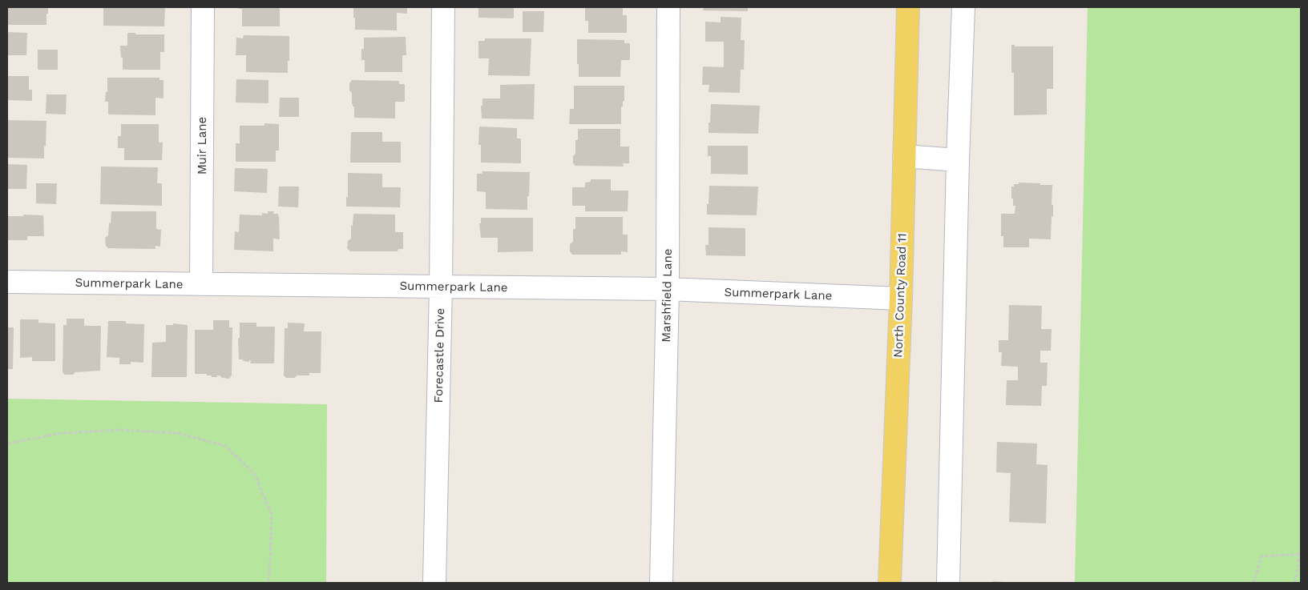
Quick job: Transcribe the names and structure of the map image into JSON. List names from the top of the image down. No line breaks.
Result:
{"streets":{"main road":["North County Road 11"],"street":["Muir Lane","Summerpark Lane","Marshfield Lane","Forecastle Drive"]},"crossings":[["Muir Lane","Summerpark Lane"],["Summerpark Lane","Marshfield Lane"],["Summerpark Lane","North County Road 11"],["Summerpark Lane","Forecastle Drive"]]}
